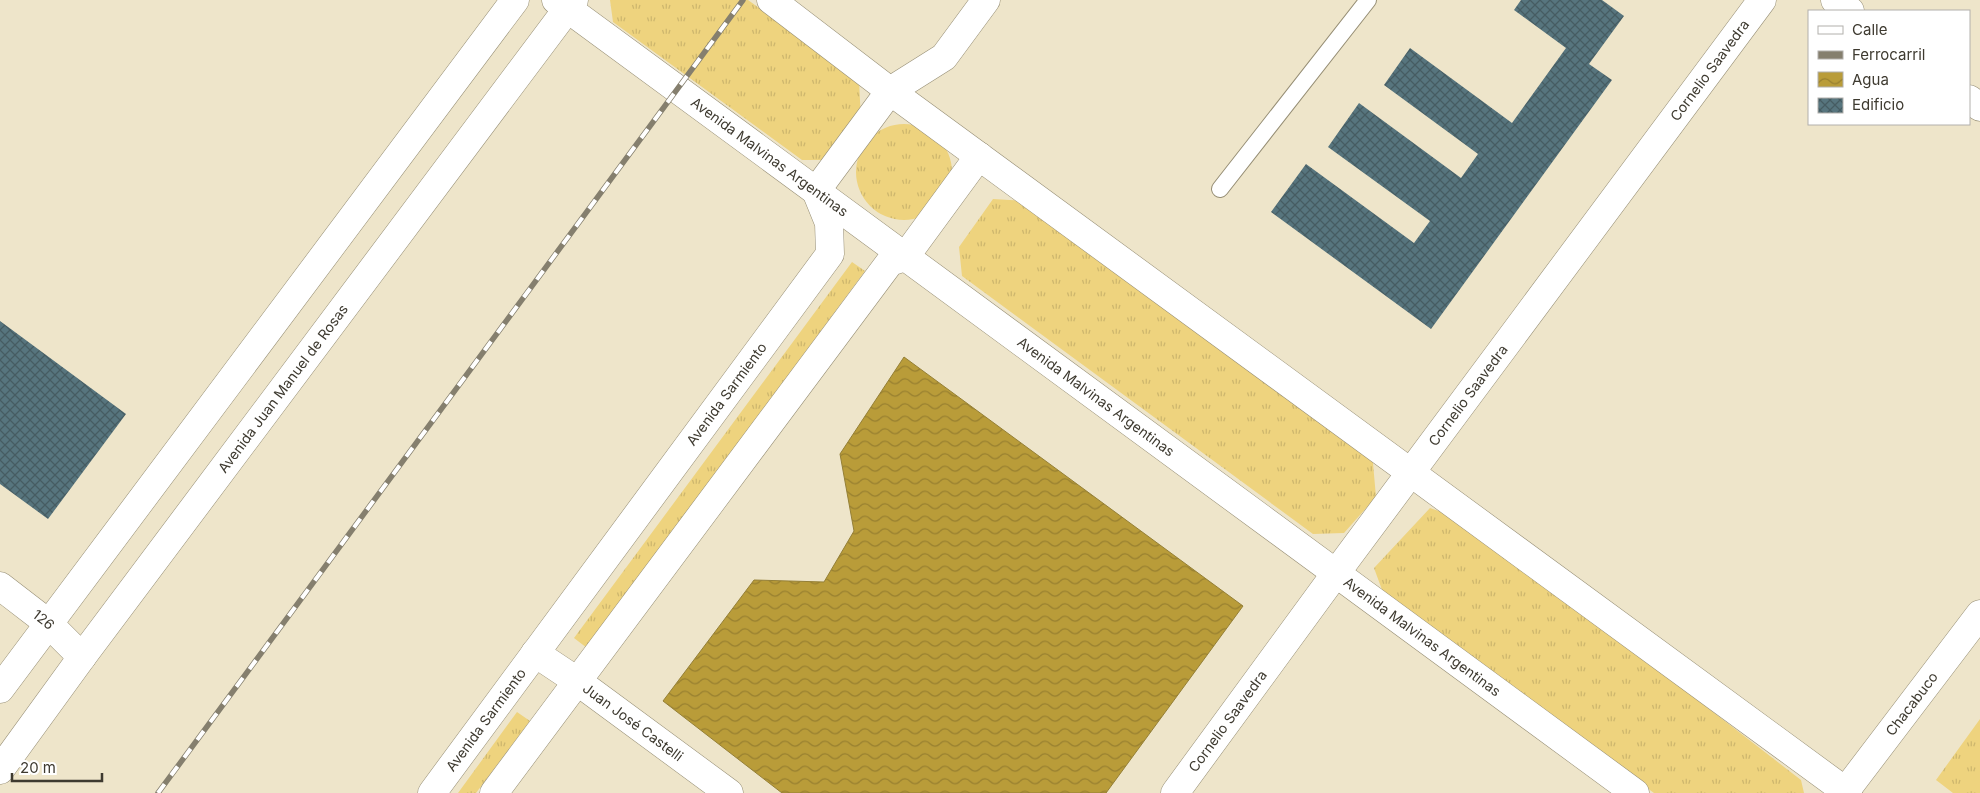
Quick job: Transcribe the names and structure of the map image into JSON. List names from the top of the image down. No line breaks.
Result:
{"streets":{"main road":["Cornelio Saavedra","Avenida Malvinas Argentinas","Avenida Juan Manuel de Rosas","Avenida Sarmiento","126","Chacabuco","Juan José Castelli"]},"crossings":[["Cornelio Saavedra","Avenida Malvinas Argentinas"],["Avenida Malvinas Argentinas","Avenida Juan Manuel de Rosas"],["Avenida Malvinas Argentinas","Avenida Sarmiento"],["Avenida Juan Manuel de Rosas","126"],["Avenida Sarmiento","Juan José Castelli"]],"legend":["Calle","Ferrocarril","Agua","Edificio"],"scale_bar":"20 m"}
